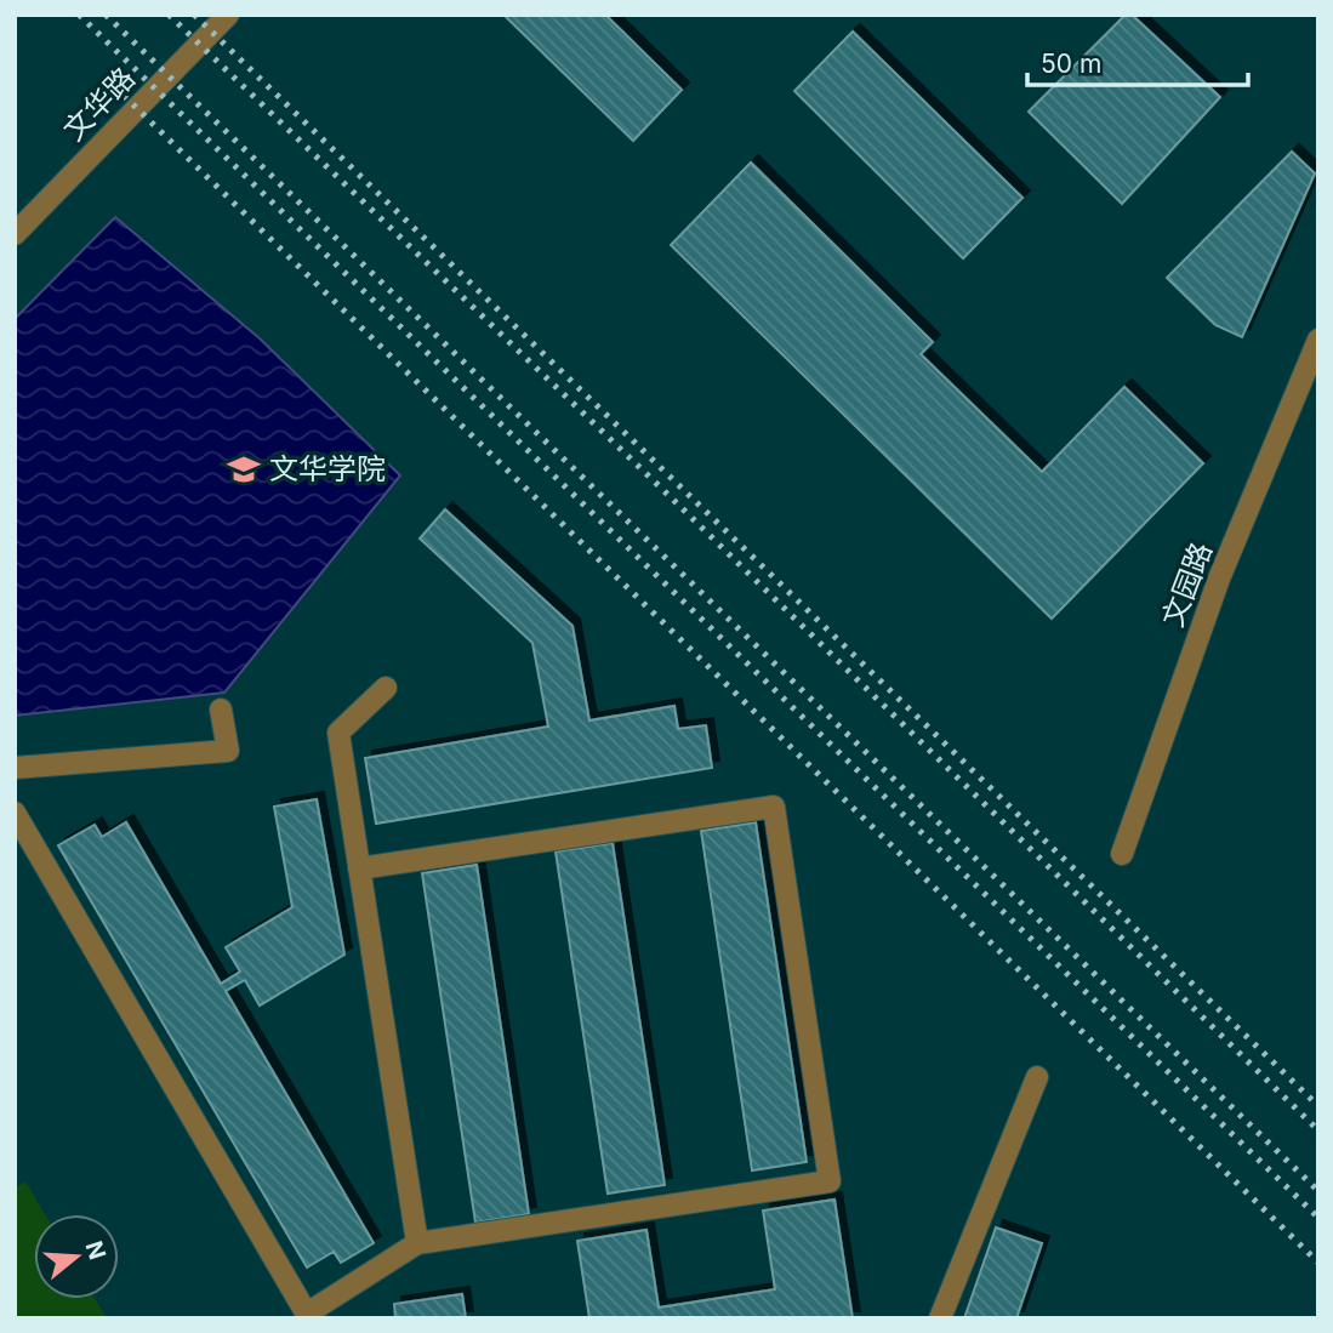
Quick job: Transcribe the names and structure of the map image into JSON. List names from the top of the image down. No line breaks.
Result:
{"streets":{"street":["文华路","文园路"]},"places":{"school or university":["文华学院"]},"scale_bar":"50 m","north":"right"}
